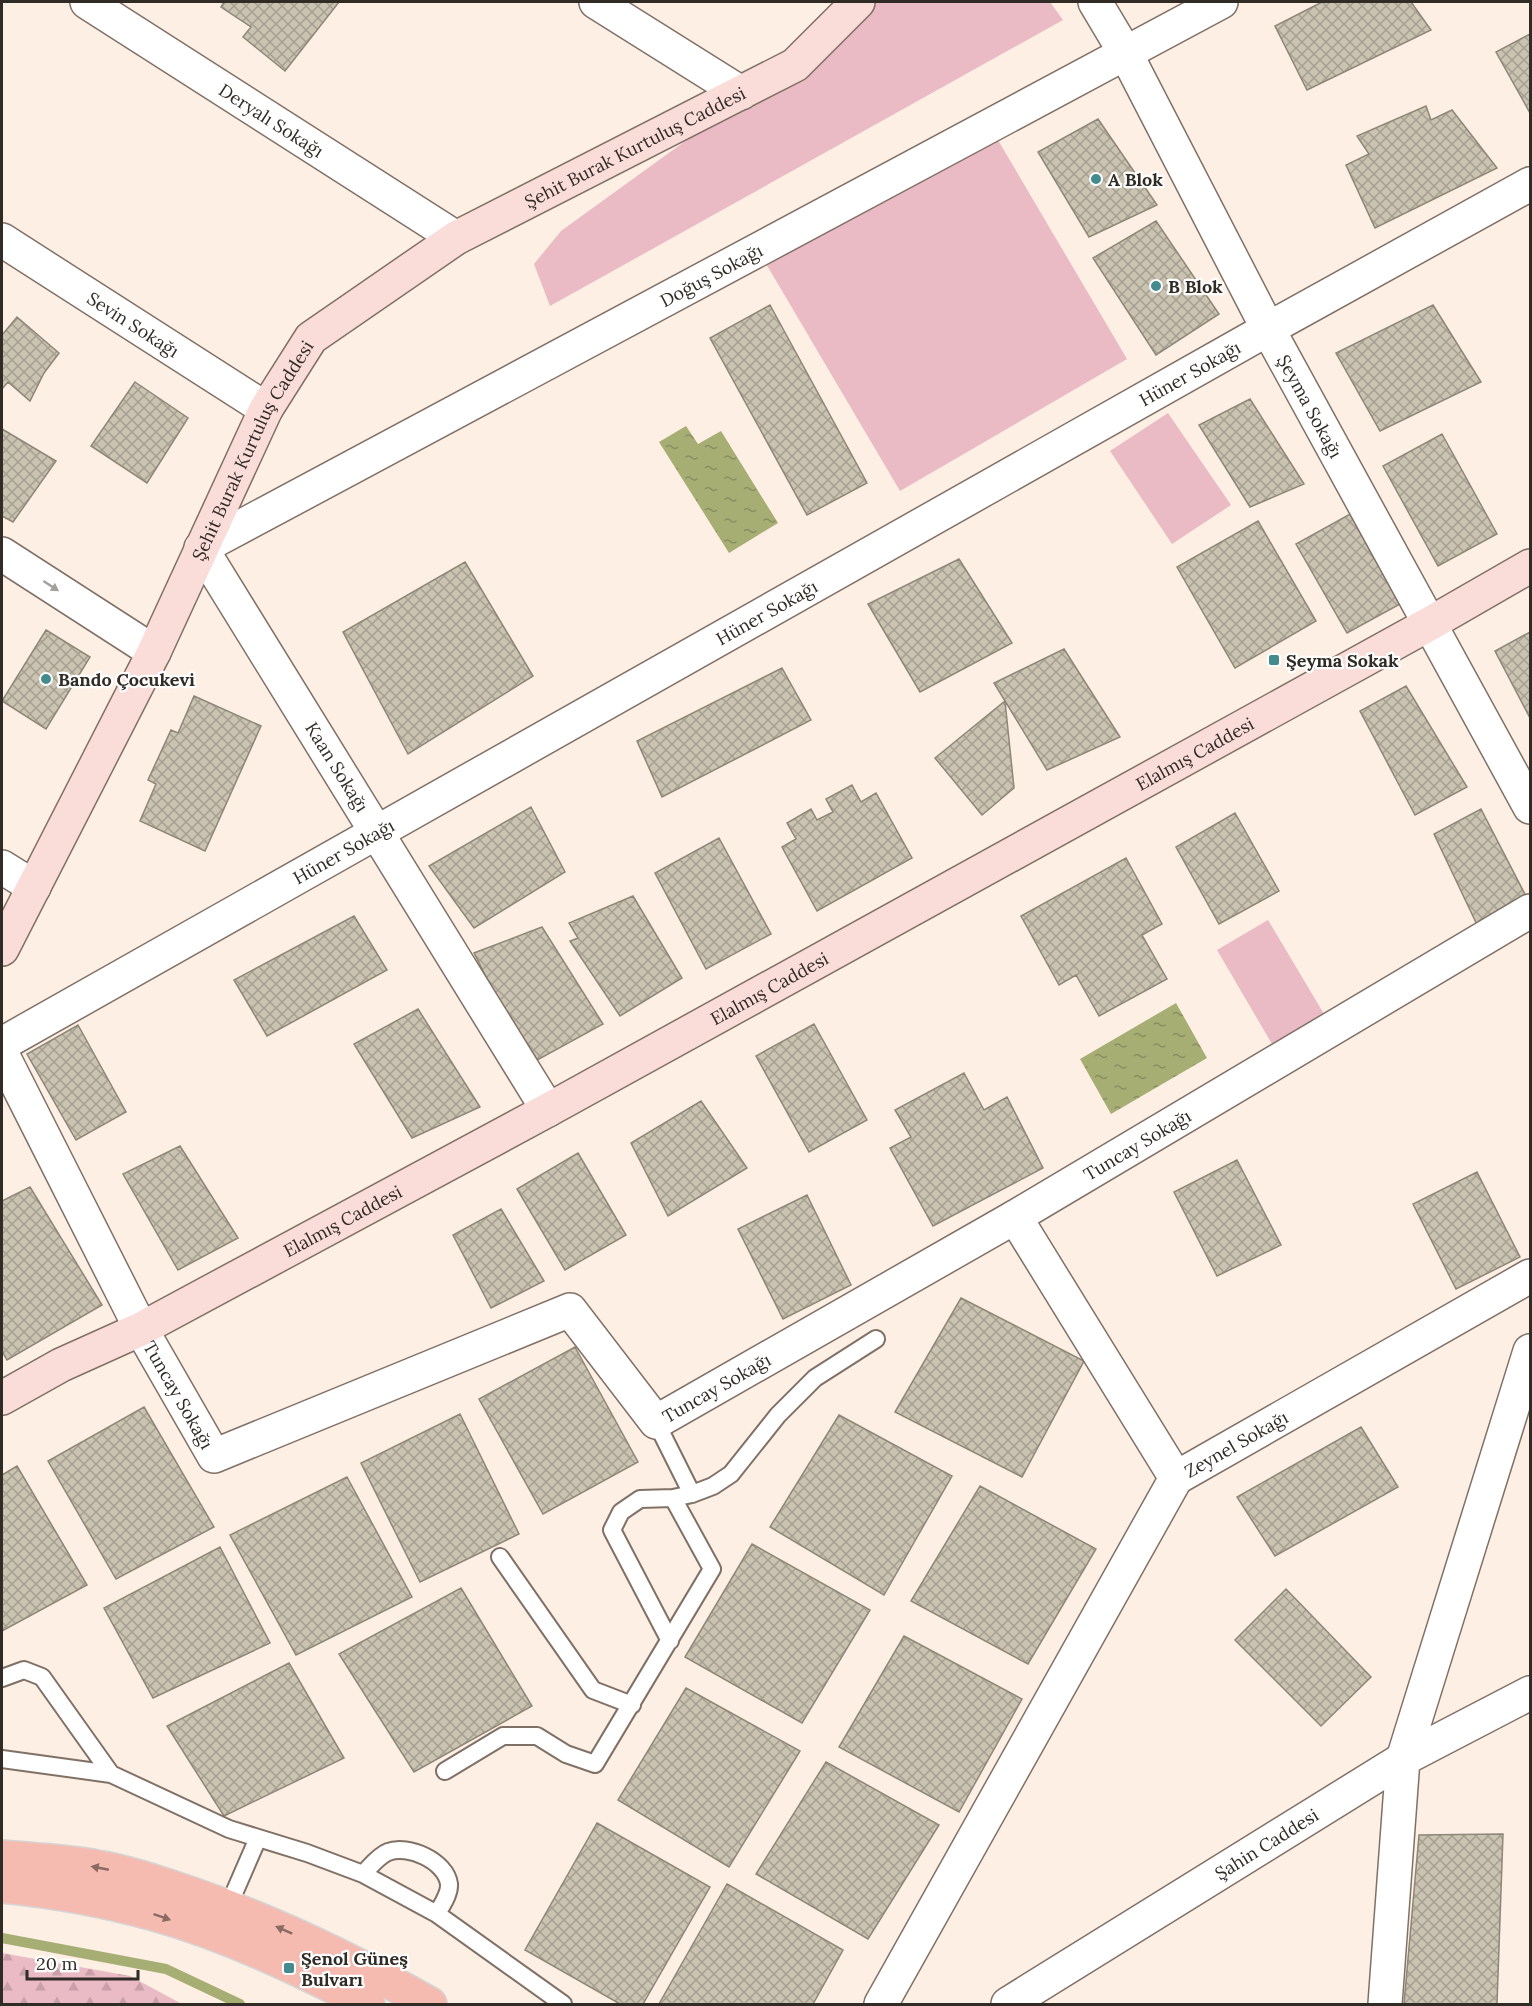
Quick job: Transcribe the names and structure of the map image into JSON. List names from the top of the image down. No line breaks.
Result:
{"streets":{"street":["Deryalı Sokağı","Şehit Burak Kurtuluş Caddesi","Doğuş Sokağı","Sevin Sokağı","Hüner Sokağı","Şeyma Sokağı","Elalmış Caddesi","Kaan Sokağı","Tuncay Sokağı","Zeynel Sokağı","Şahin Caddesi"]},"crossings":[["Deryalı Sokağı","Şehit Burak Kurtuluş Caddesi"],["Şehit Burak Kurtuluş Caddesi","Doğuş Sokağı"],["Şehit Burak Kurtuluş Caddesi","Sevin Sokağı"],["Şehit Burak Kurtuluş Caddesi","Kaan Sokağı"],["Doğuş Sokağı","Şeyma Sokağı"],["Doğuş Sokağı","Kaan Sokağı"],["Hüner Sokağı","Şeyma Sokağı"],["Hüner Sokağı","Kaan Sokağı"],["Şeyma Sokağı","Elalmış Caddesi"],["Elalmış Caddesi","Kaan Sokağı"],["Elalmış Caddesi","Tuncay Sokağı"],["Tuncay Sokağı","Zeynel Sokağı"]],"places":{"other":["A Blok","B Blok","Bando Çocukevi"],"transit":["Şeyma Sokak","Şenol Güneş Bulvarı"]},"scale_bar":"20 m"}
